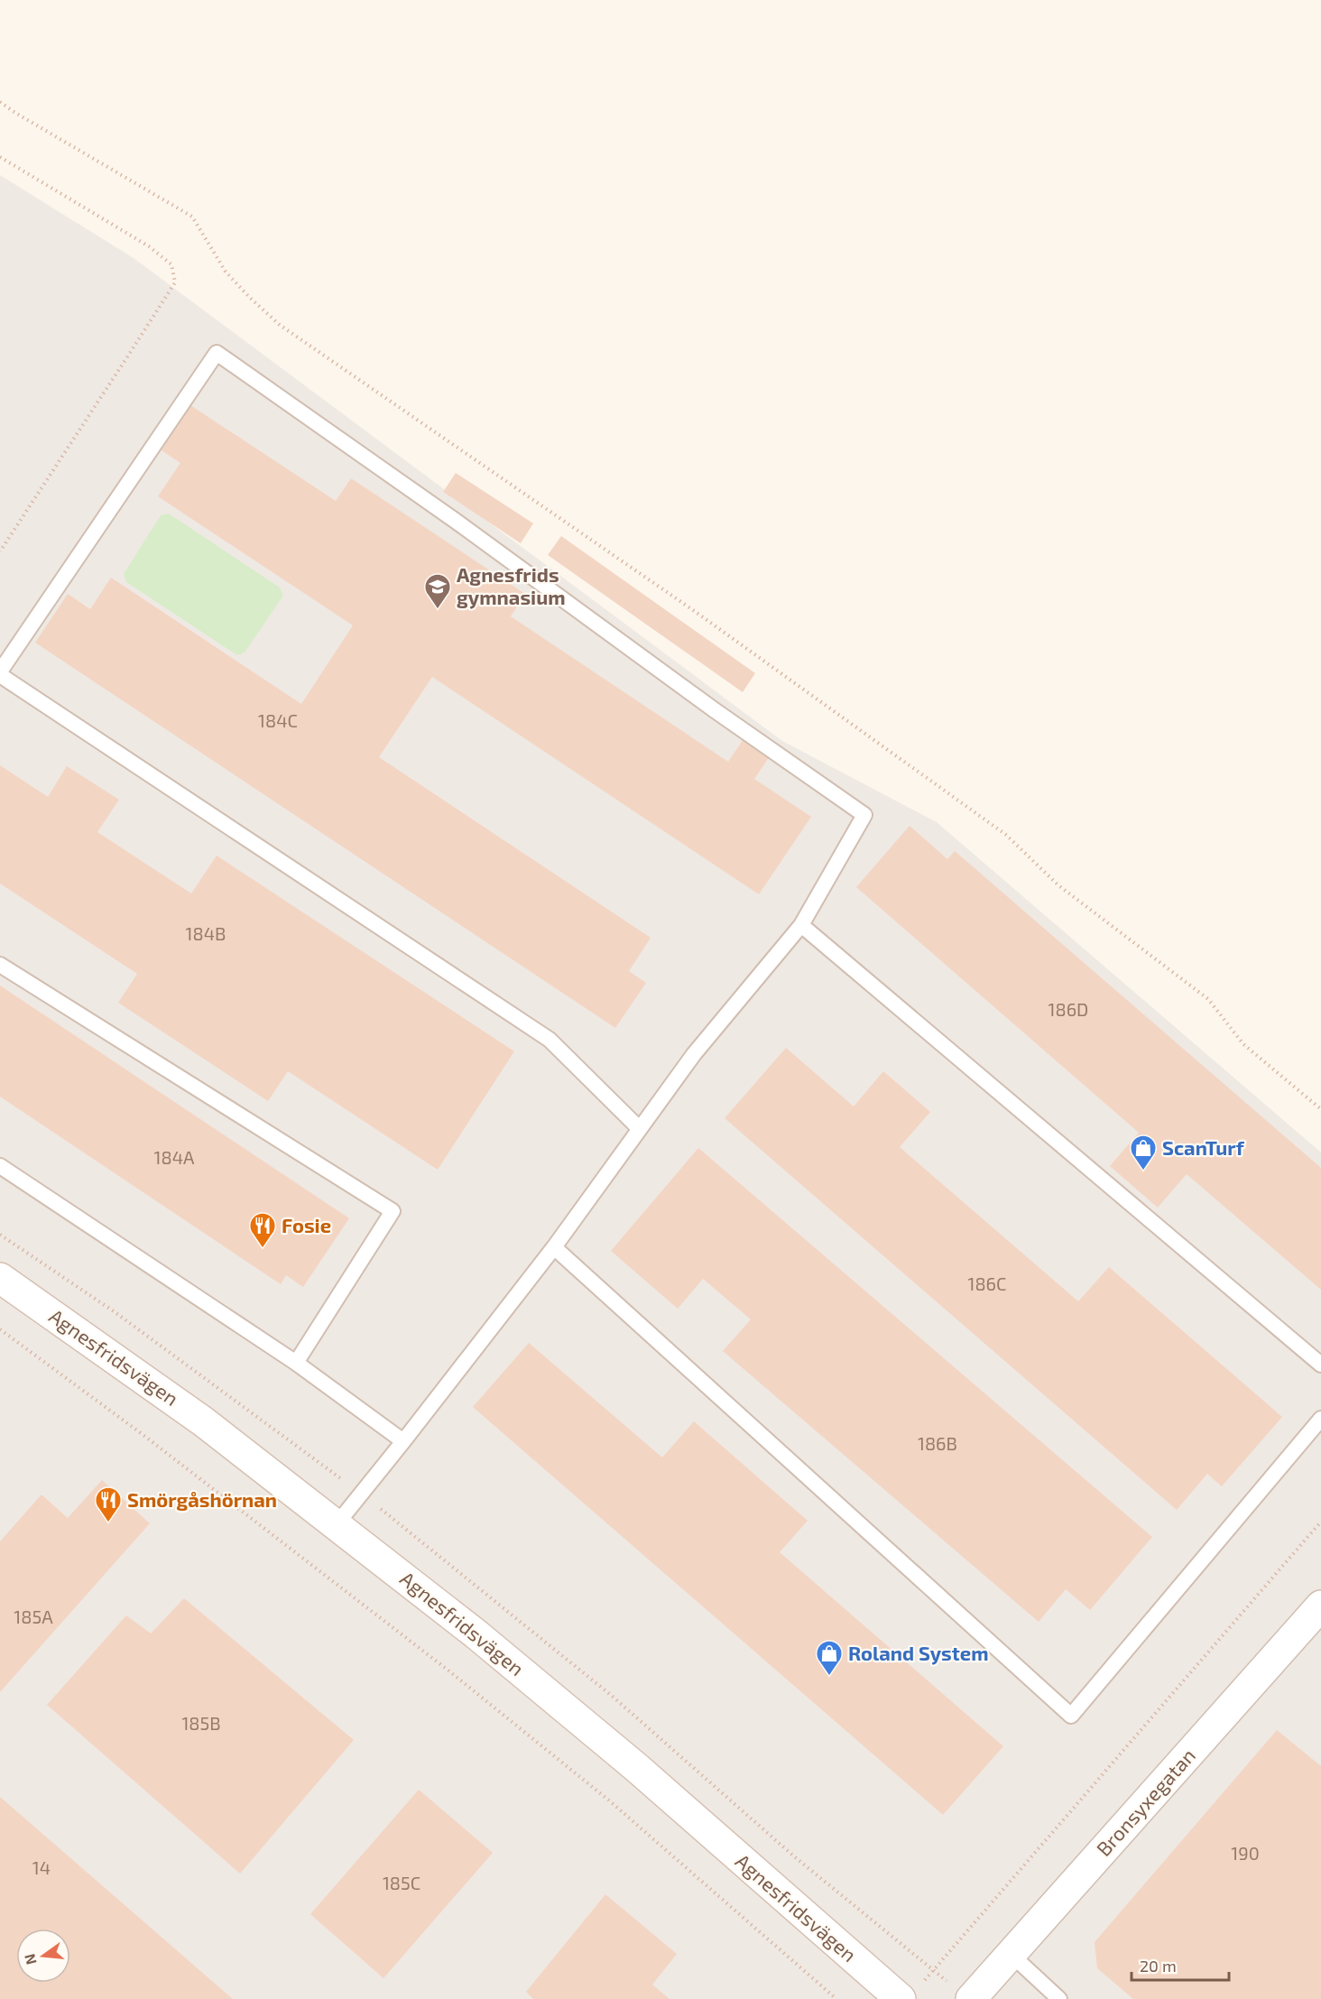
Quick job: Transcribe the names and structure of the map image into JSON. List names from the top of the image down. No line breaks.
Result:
{"streets":{"main road":["Agnesfridsvägen","Bronsyxegatan"]},"places":{"school or university":["Agnesfrids gymnasium"],"shop":["ScanTurf","Roland System"],"restaurant":["Fosie","Smörgåshörnan"]},"house_numbers":["184C","184B","186D","184A","186C","186B","185A","185B","190","14","185C"],"scale_bar":"20 m","north":"left"}
